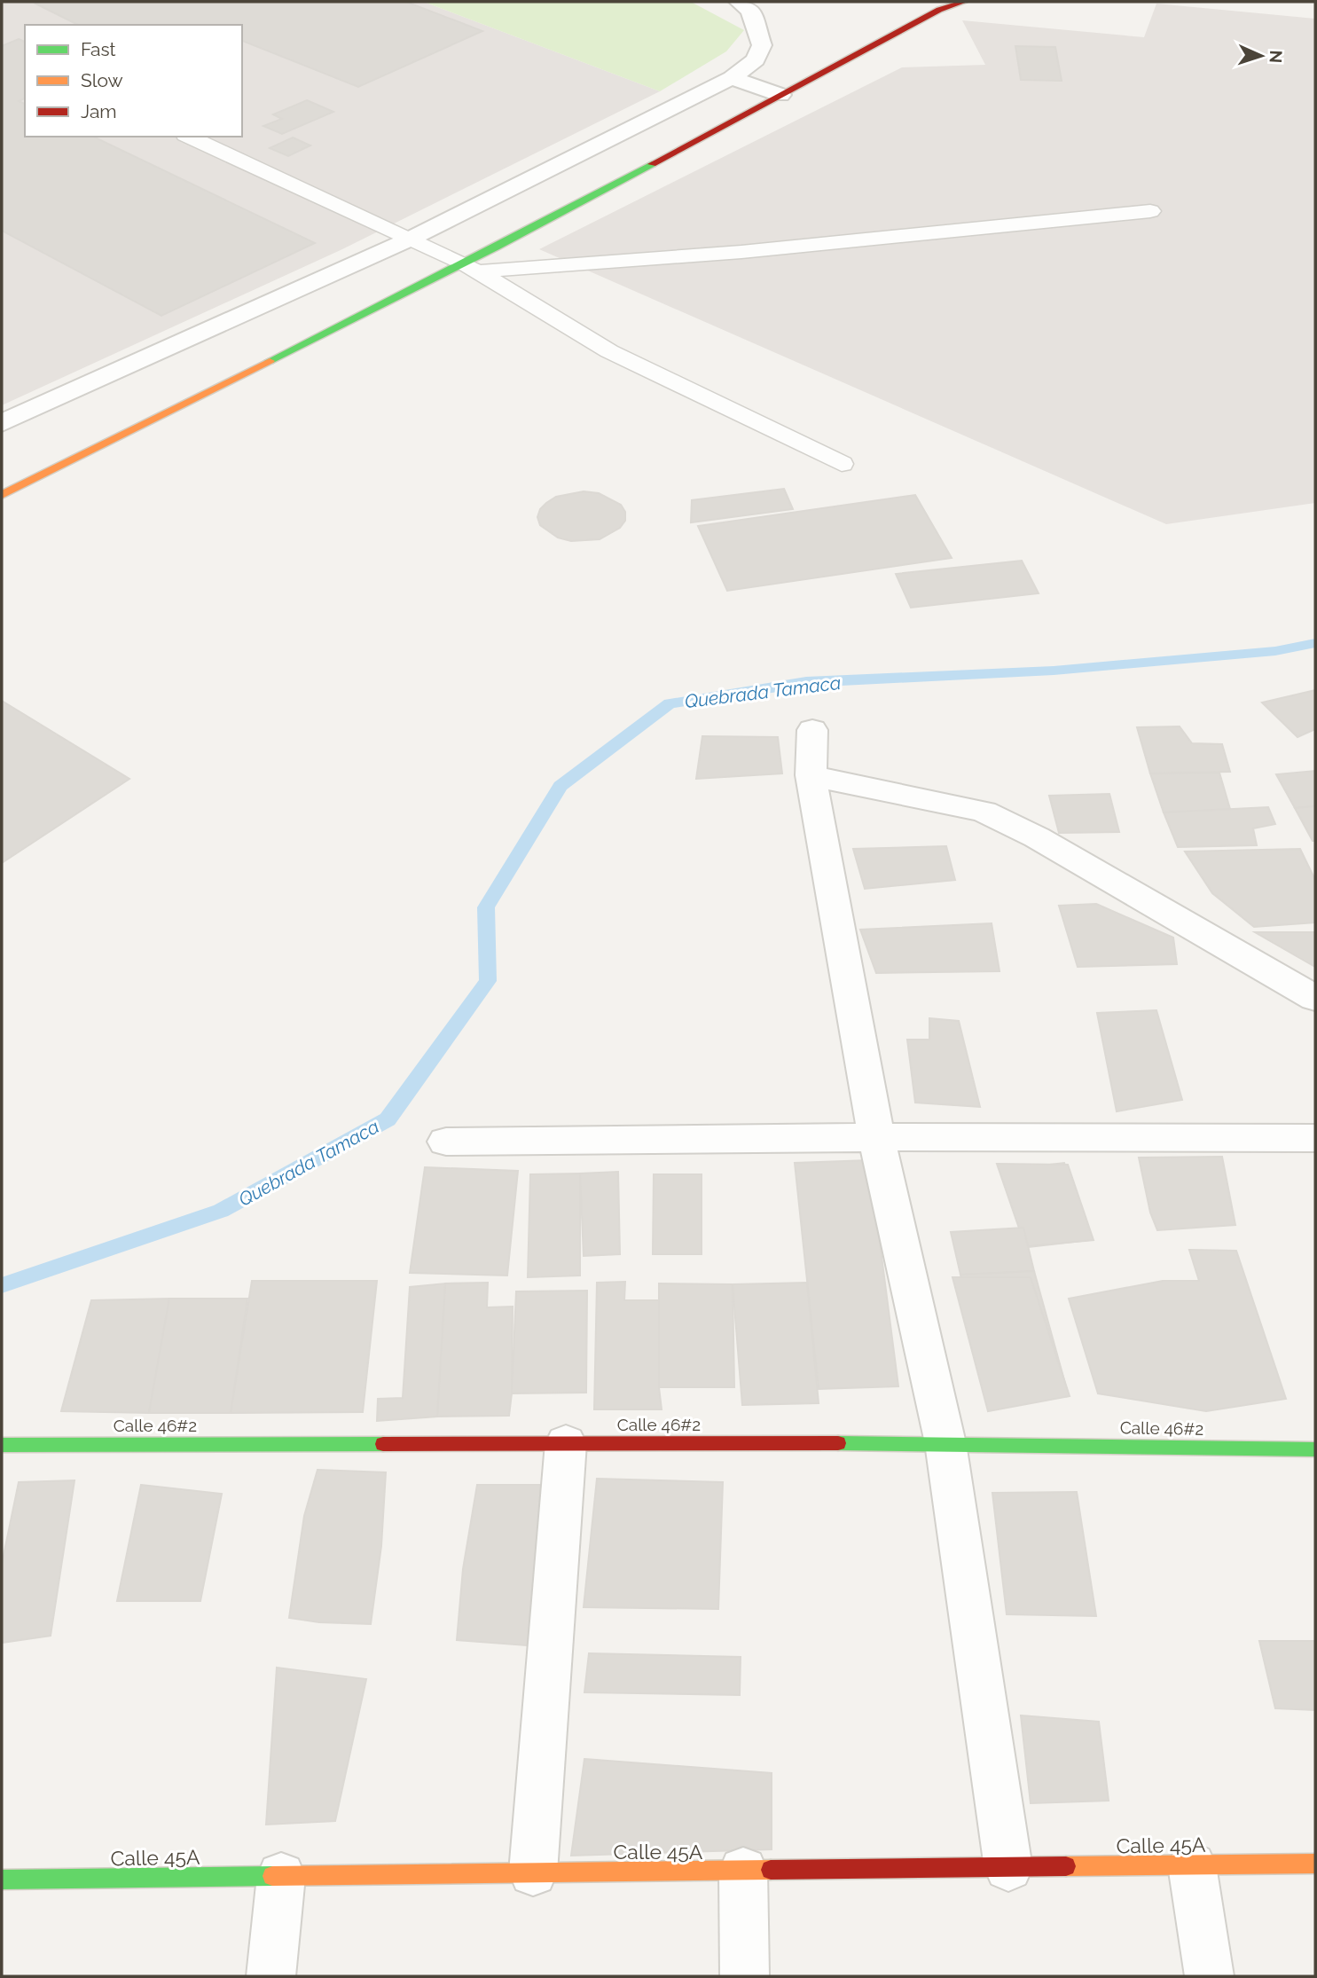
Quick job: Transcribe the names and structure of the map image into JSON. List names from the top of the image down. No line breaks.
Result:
{"streets":{"street":["Calle 46#2","Calle 45A"]},"water":["Quebrada Tamaca"],"legend":["Fast","Slow","Jam"],"north":"right"}
